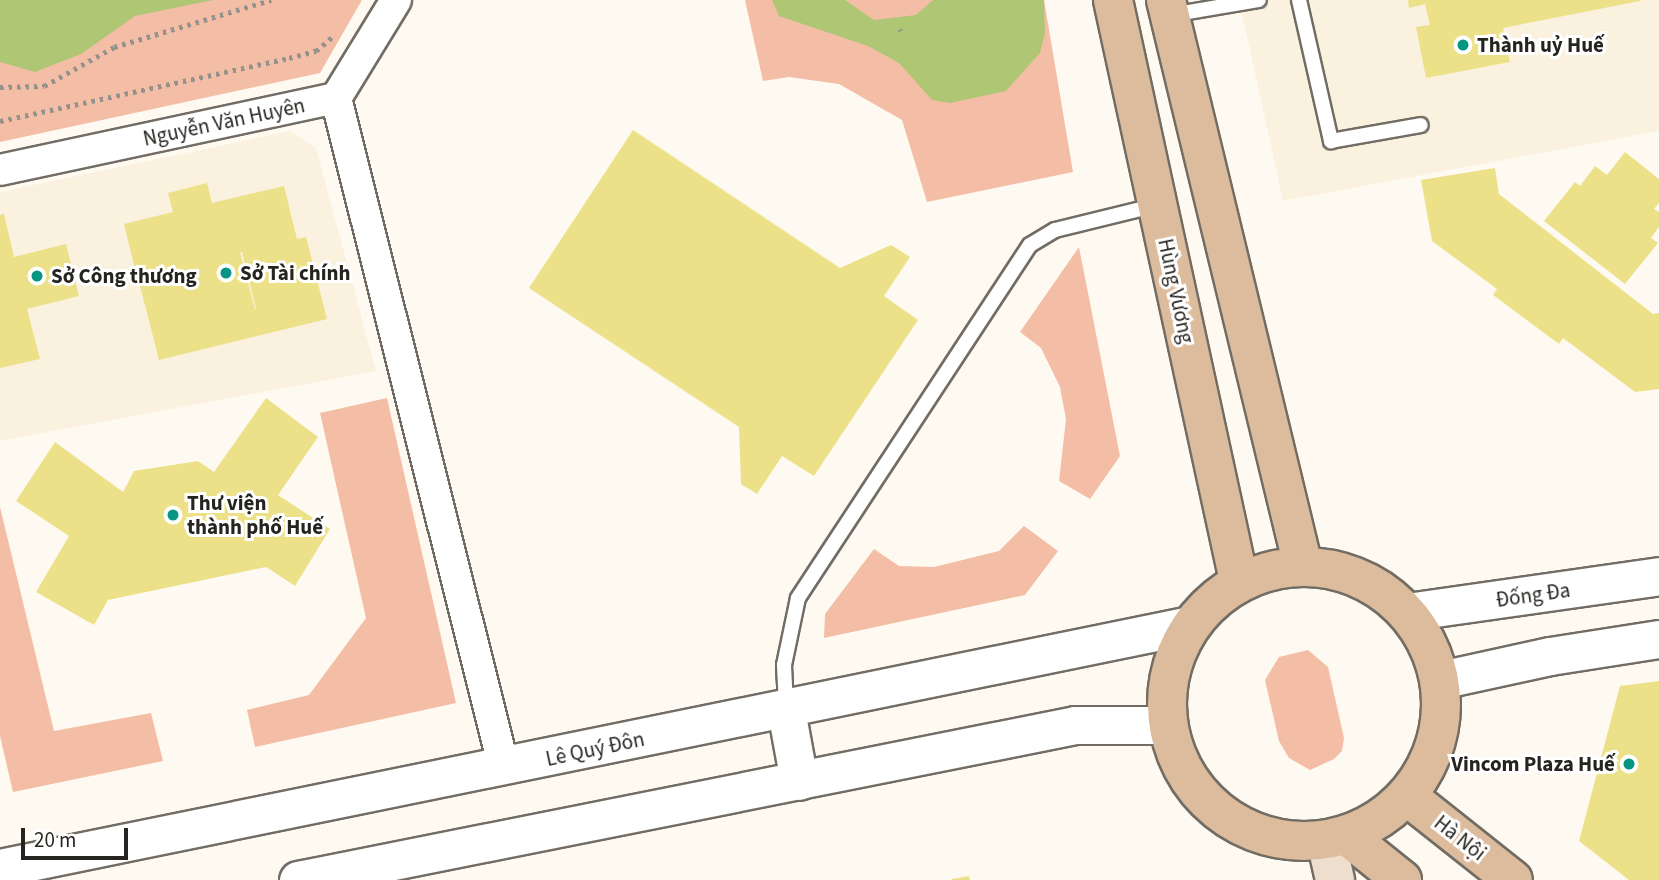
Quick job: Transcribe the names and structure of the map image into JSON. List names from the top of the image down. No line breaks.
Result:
{"streets":{"main road":["Hùng Vương","Hà Nội"],"street":["Nguyễn Văn Huyên","Đống Đa","Lê Quý Đôn"]},"places":["Thành uỷ Huế","Sở Tài chính","Sở Công thương","Thư viện thành phố Huế","Vincom Plaza Huế"],"scale_bar":"20 m"}
